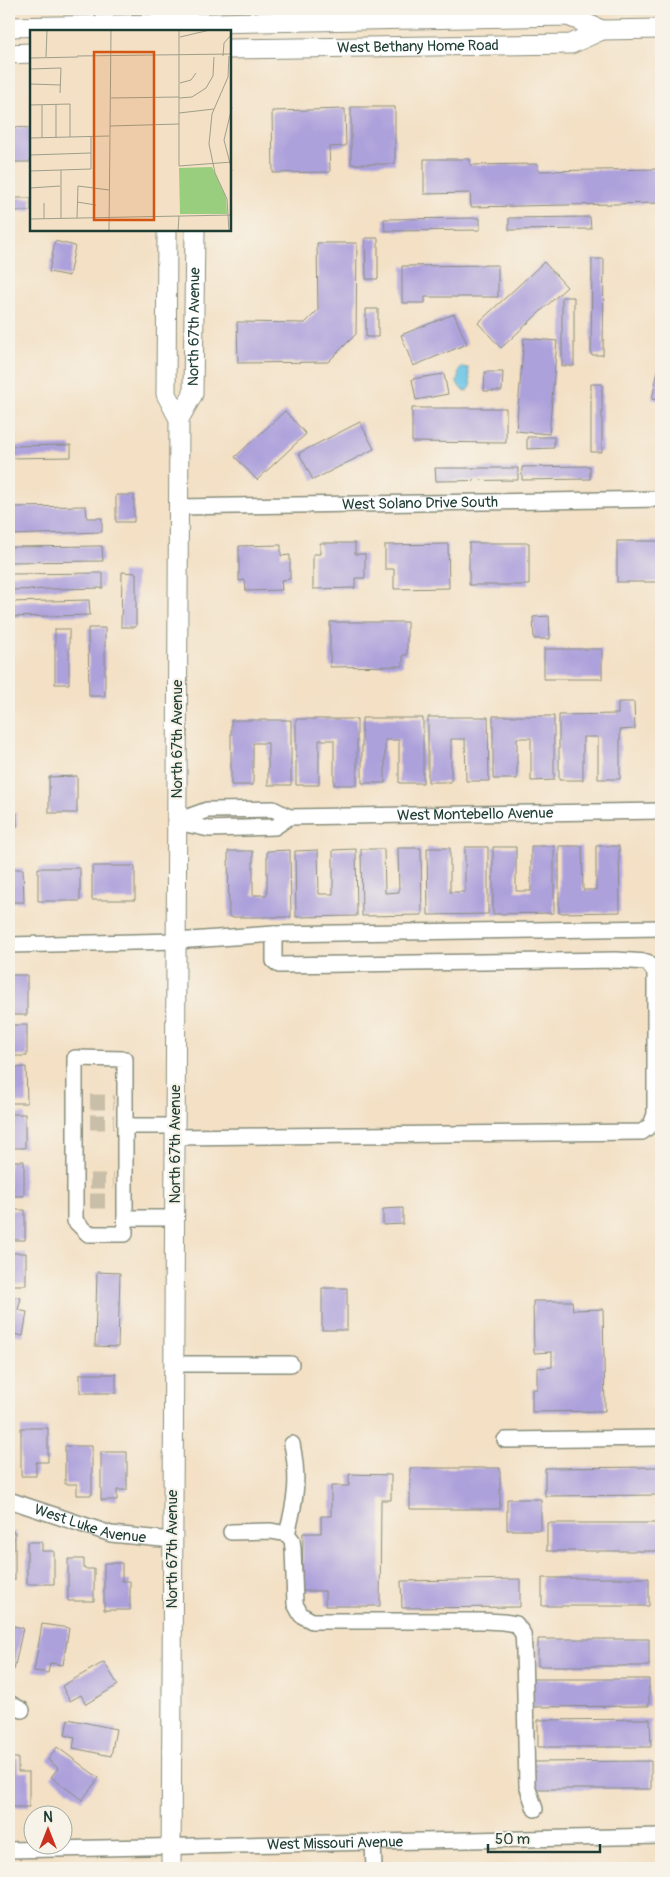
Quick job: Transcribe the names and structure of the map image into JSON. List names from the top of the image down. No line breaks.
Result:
{"streets":{"main road":["West Bethany Home Road","North 67th Avenue"],"street":["West Solano Drive South","West Montebello Avenue","West Luke Avenue","West Missouri Avenue"]},"crossings":[["North 67th Avenue","West Solano Drive South"],["North 67th Avenue","West Montebello Avenue"],["North 67th Avenue","West Luke Avenue"],["North 67th Avenue","West Missouri Avenue"]],"scale_bar":"50 m","north":"top"}
